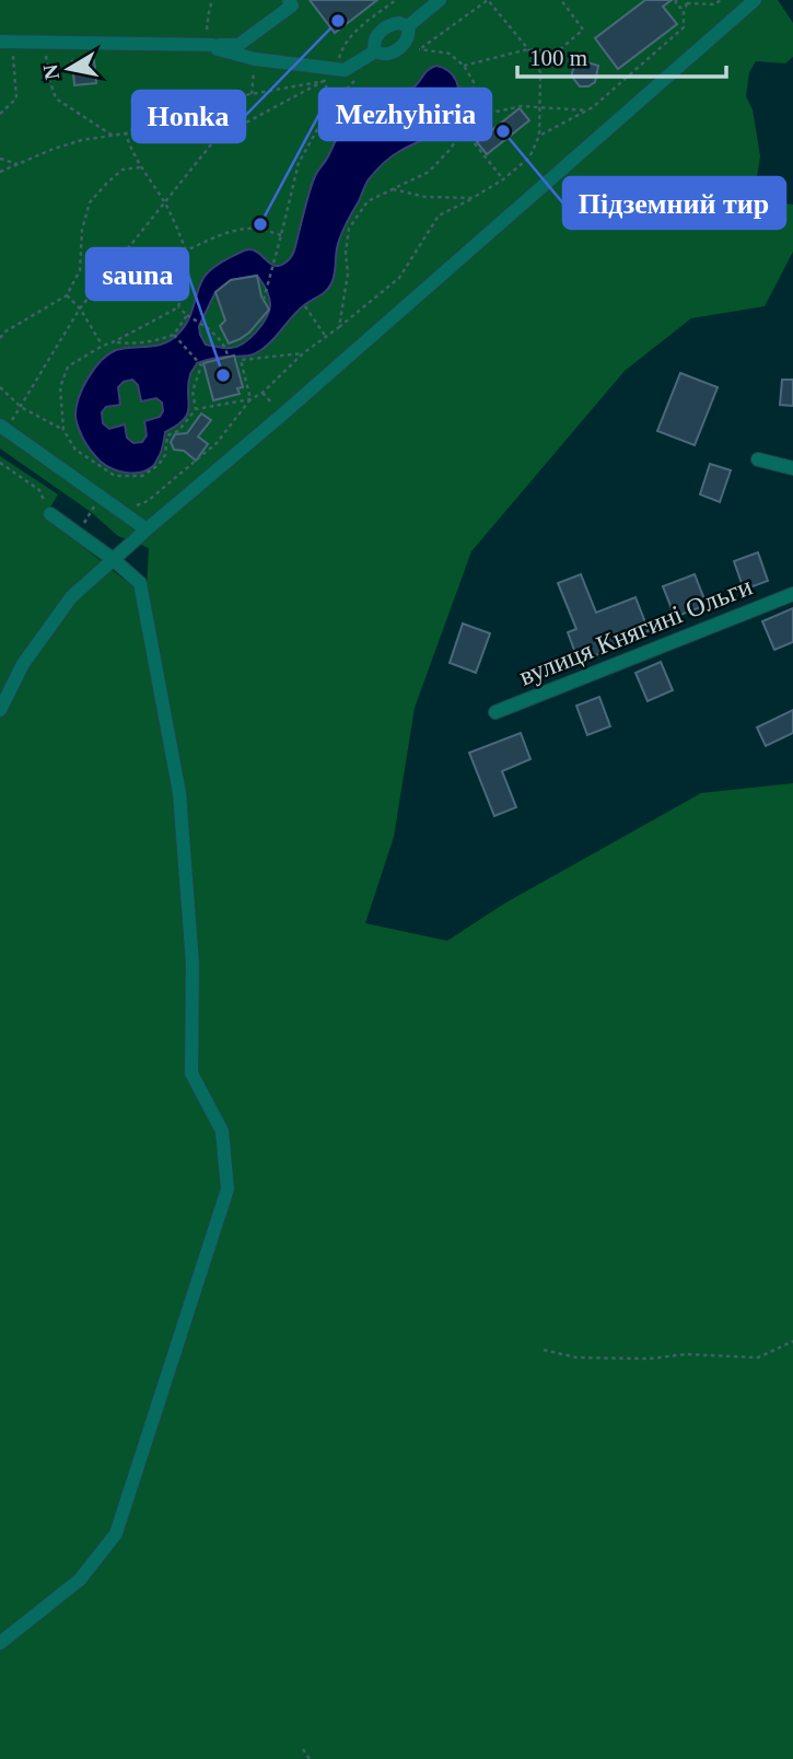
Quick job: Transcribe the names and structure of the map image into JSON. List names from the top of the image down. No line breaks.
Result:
{"streets":{"street":["вулиця Княгині Ольги"]},"places":["Honka","Підземний тир","Mezhyhiria","sauna"],"scale_bar":"100 m","north":"left"}
